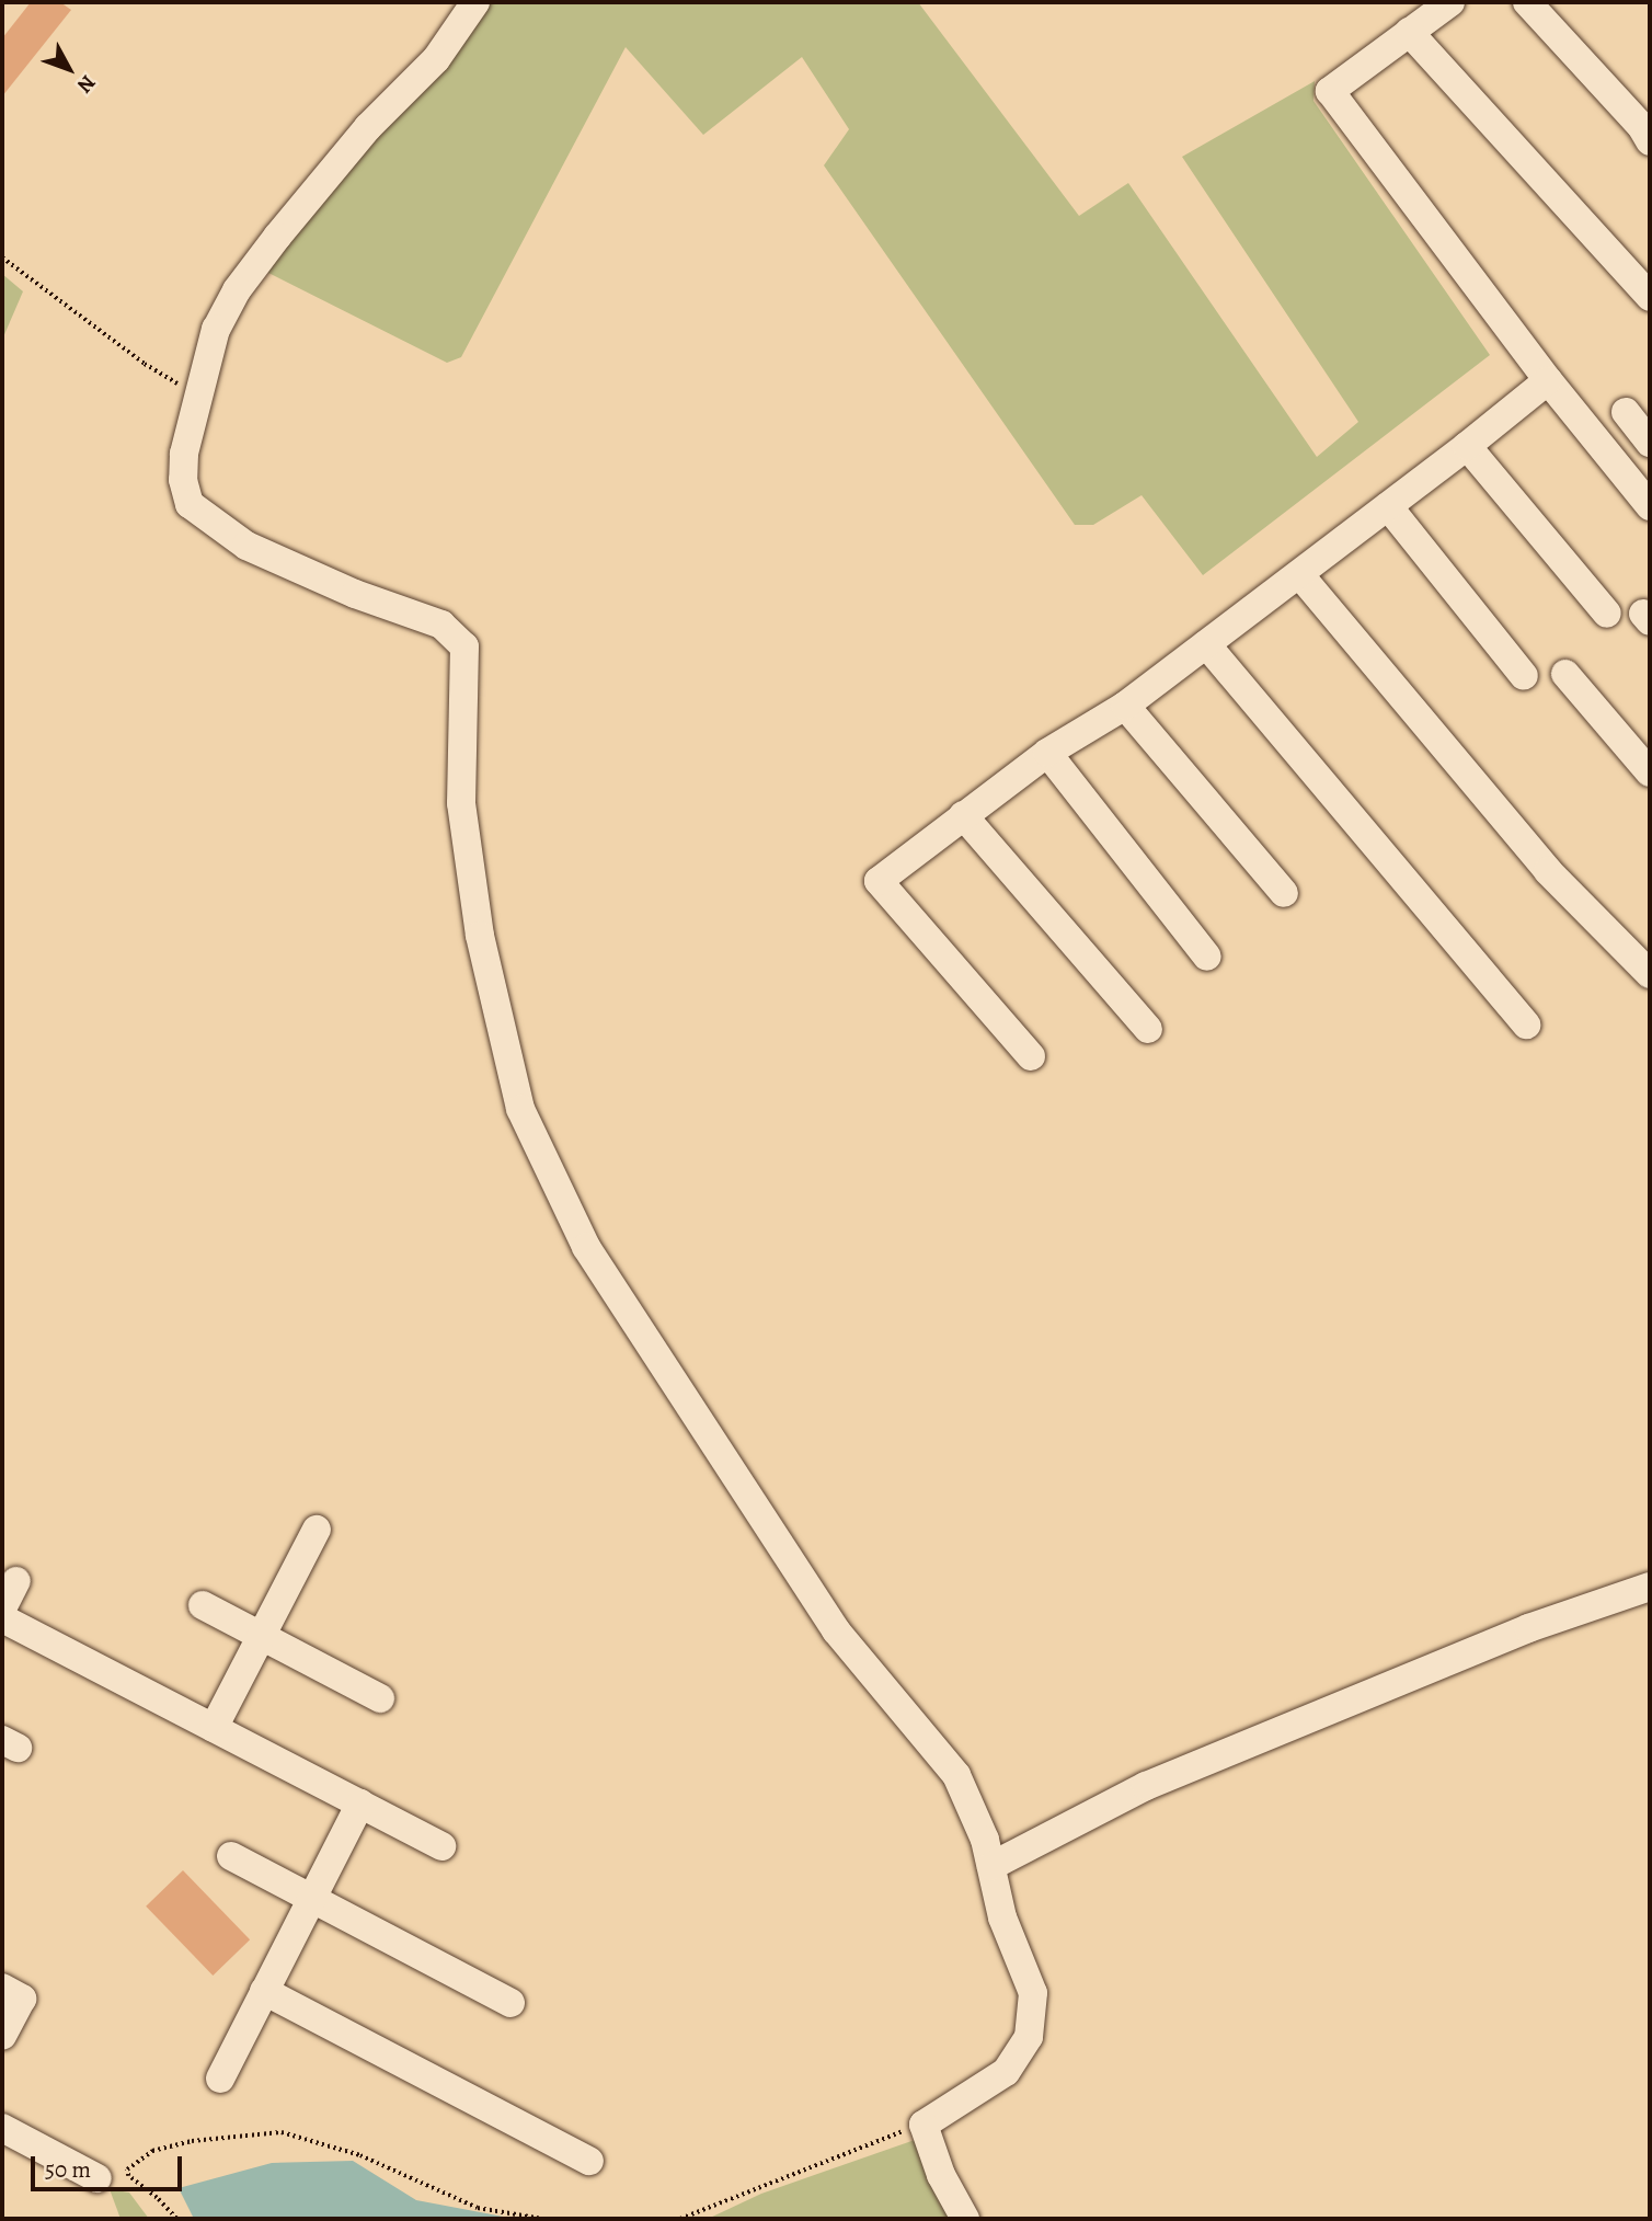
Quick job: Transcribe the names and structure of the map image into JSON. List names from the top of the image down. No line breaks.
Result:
{"scale_bar":"50 m","north":"bottom right"}
